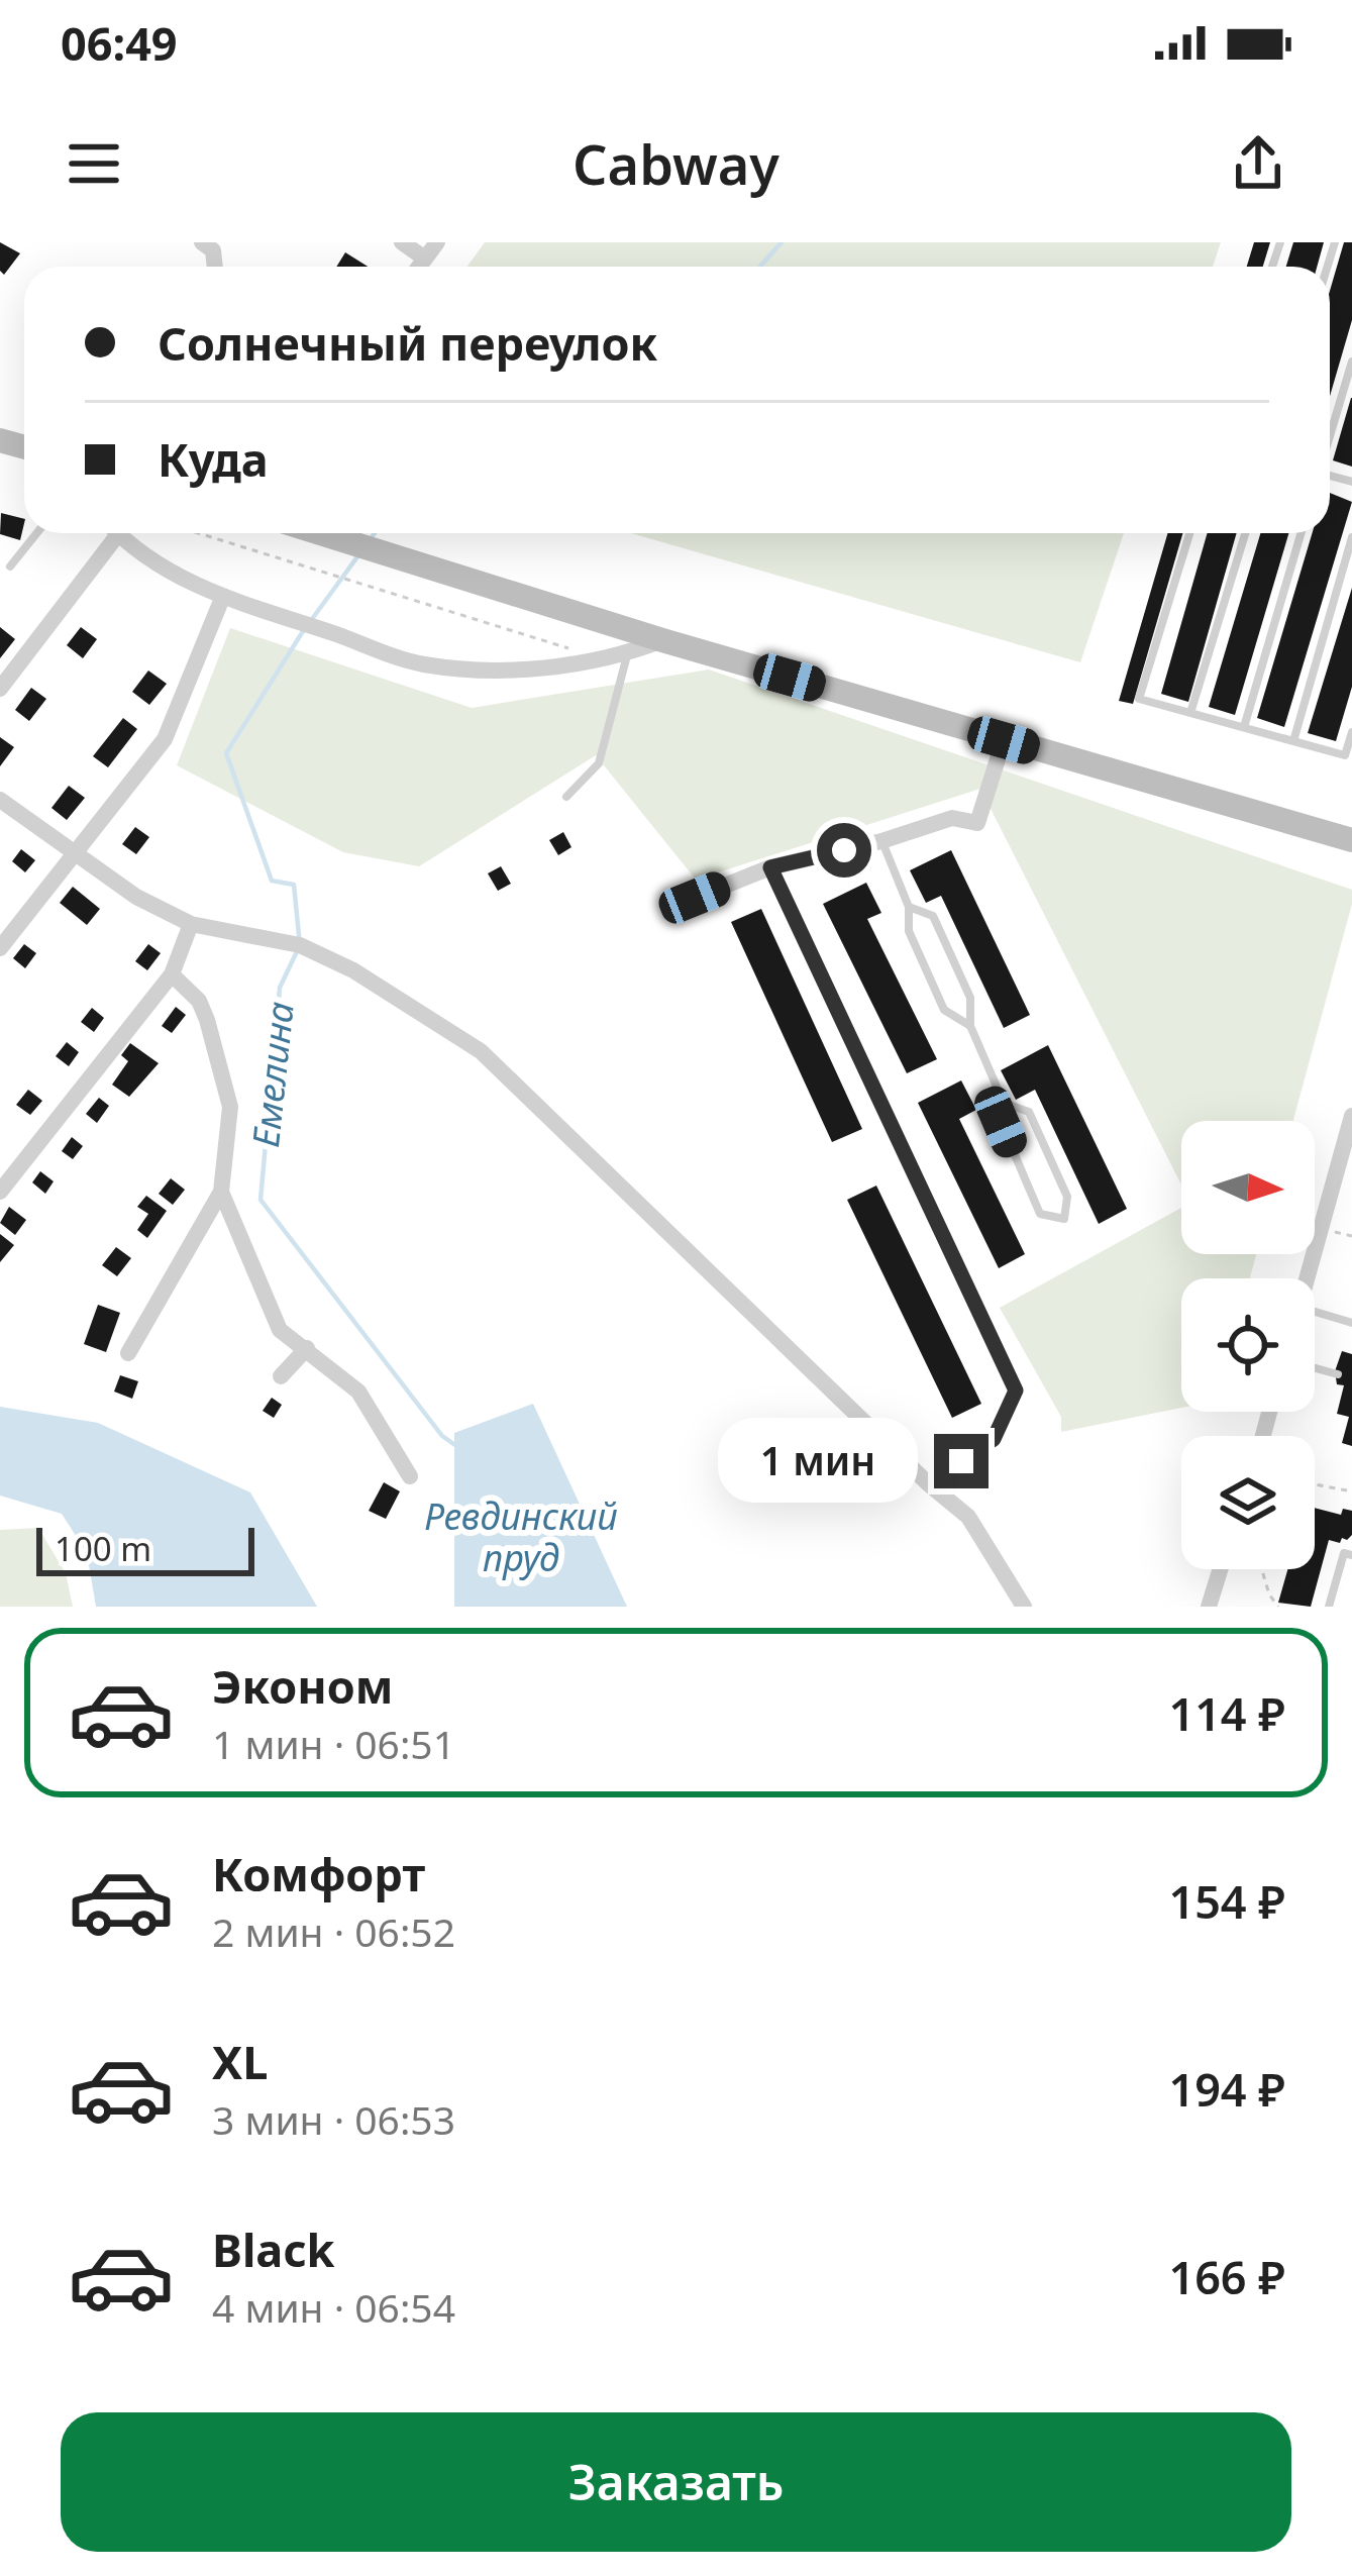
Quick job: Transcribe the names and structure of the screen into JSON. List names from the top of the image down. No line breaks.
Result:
{"water":["Емелина","Ревдинский пруд"],"scale_bar":"100 m","north":"right","page":{"status":"06:49","header":"Cabway","banner":["Солнечный переулок","Куда"],"bubble":"1 мин","scale":"100 m","list":[{"name":"Эконом","note":"1 мин · 06:51","value":"114 ₽"},{"name":"Комфорт","note":"2 мин · 06:52","value":"154 ₽"},{"name":"XL","note":"3 мин · 06:53","value":"194 ₽"},{"name":"Black","note":"4 мин · 06:54","value":"166 ₽"}],"buttons":"Заказать"}}
